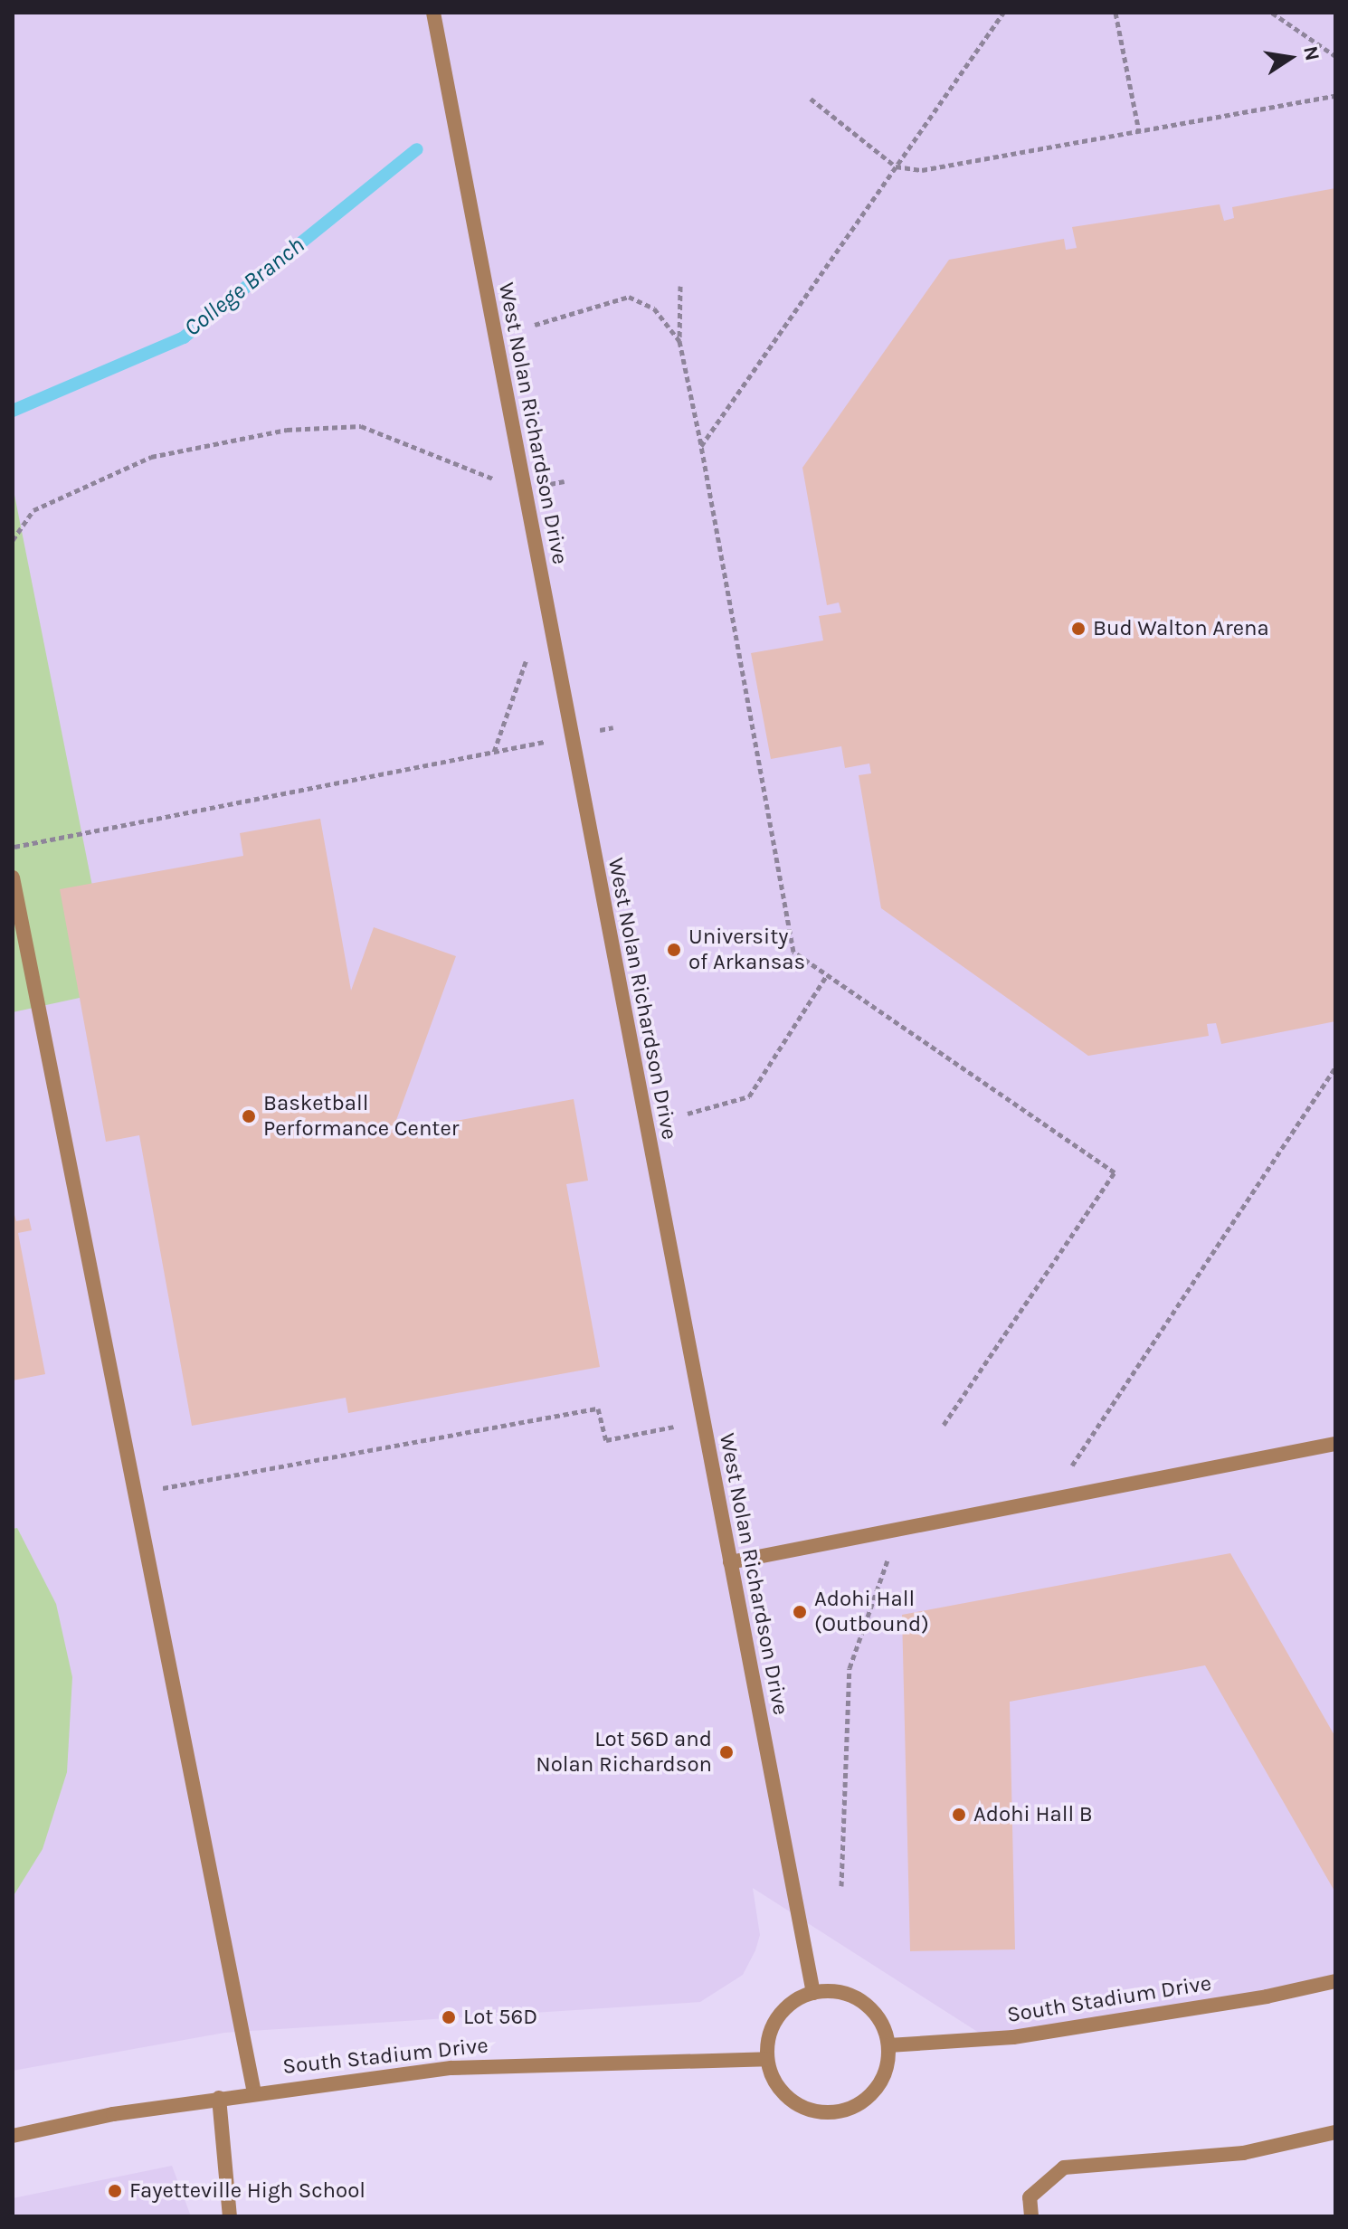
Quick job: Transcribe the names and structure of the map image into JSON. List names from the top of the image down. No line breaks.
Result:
{"streets":{"street":["West Nolan Richardson Drive","South Stadium Drive"]},"crossings":[["West Nolan Richardson Drive","South Stadium Drive"]],"water":["College Branch"],"places":["Bud Walton Arena","University of Arkansas","Basketball Performance Center","Adohi Hall (Outbound)","Lot 56D and Nolan Richardson","Adohi Hall B","Lot 56D","Fayetteville High School"],"north":"right"}
